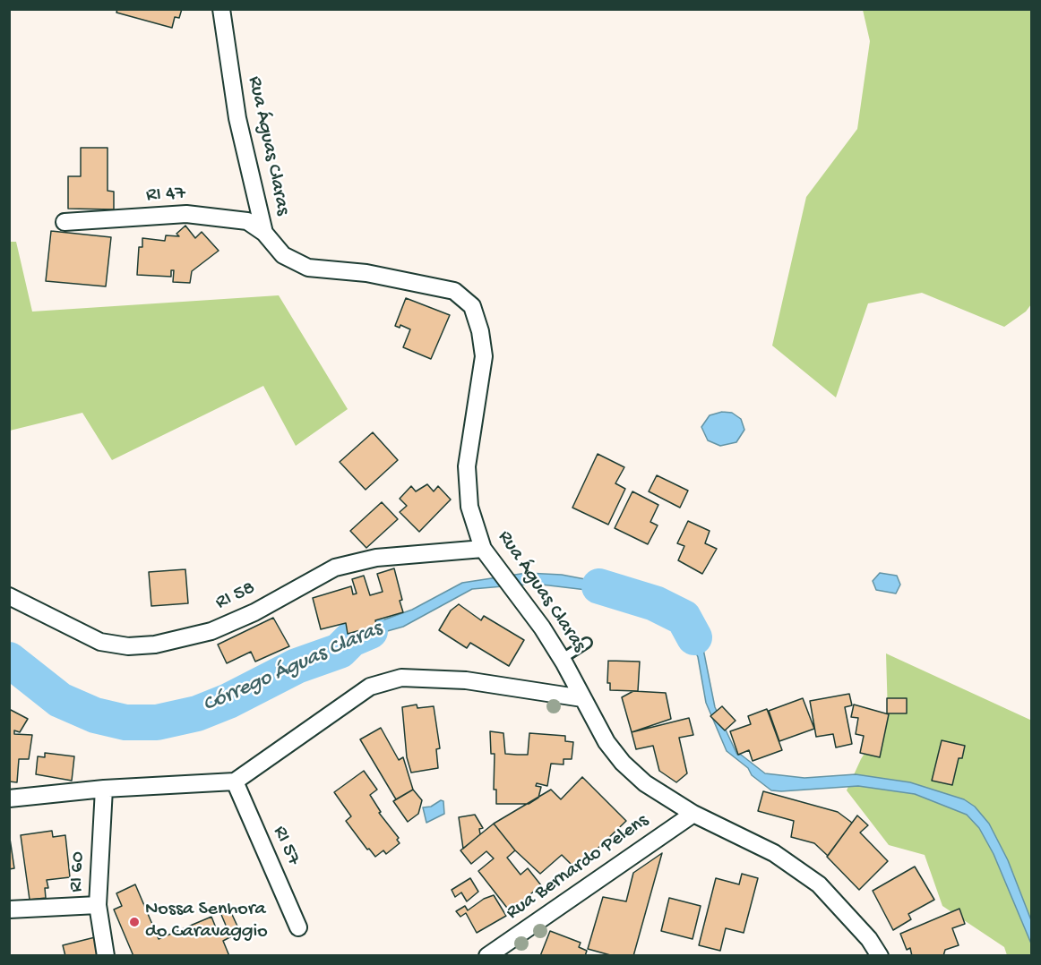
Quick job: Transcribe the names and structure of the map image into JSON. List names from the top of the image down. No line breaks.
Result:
{"streets":{"street":["Rua Águas Claras","RI 47","RI 58","RI 57","Rua Bernardo Pelens","RI 60"]},"crossings":[["Rua Águas Claras","RI 47"],["Rua Águas Claras","RI 58"],["Rua Águas Claras","Rua Bernardo Pelens"]],"water":["Córrego Águas Claras"],"places":["Nossa Senhora do Caravaggio"]}
